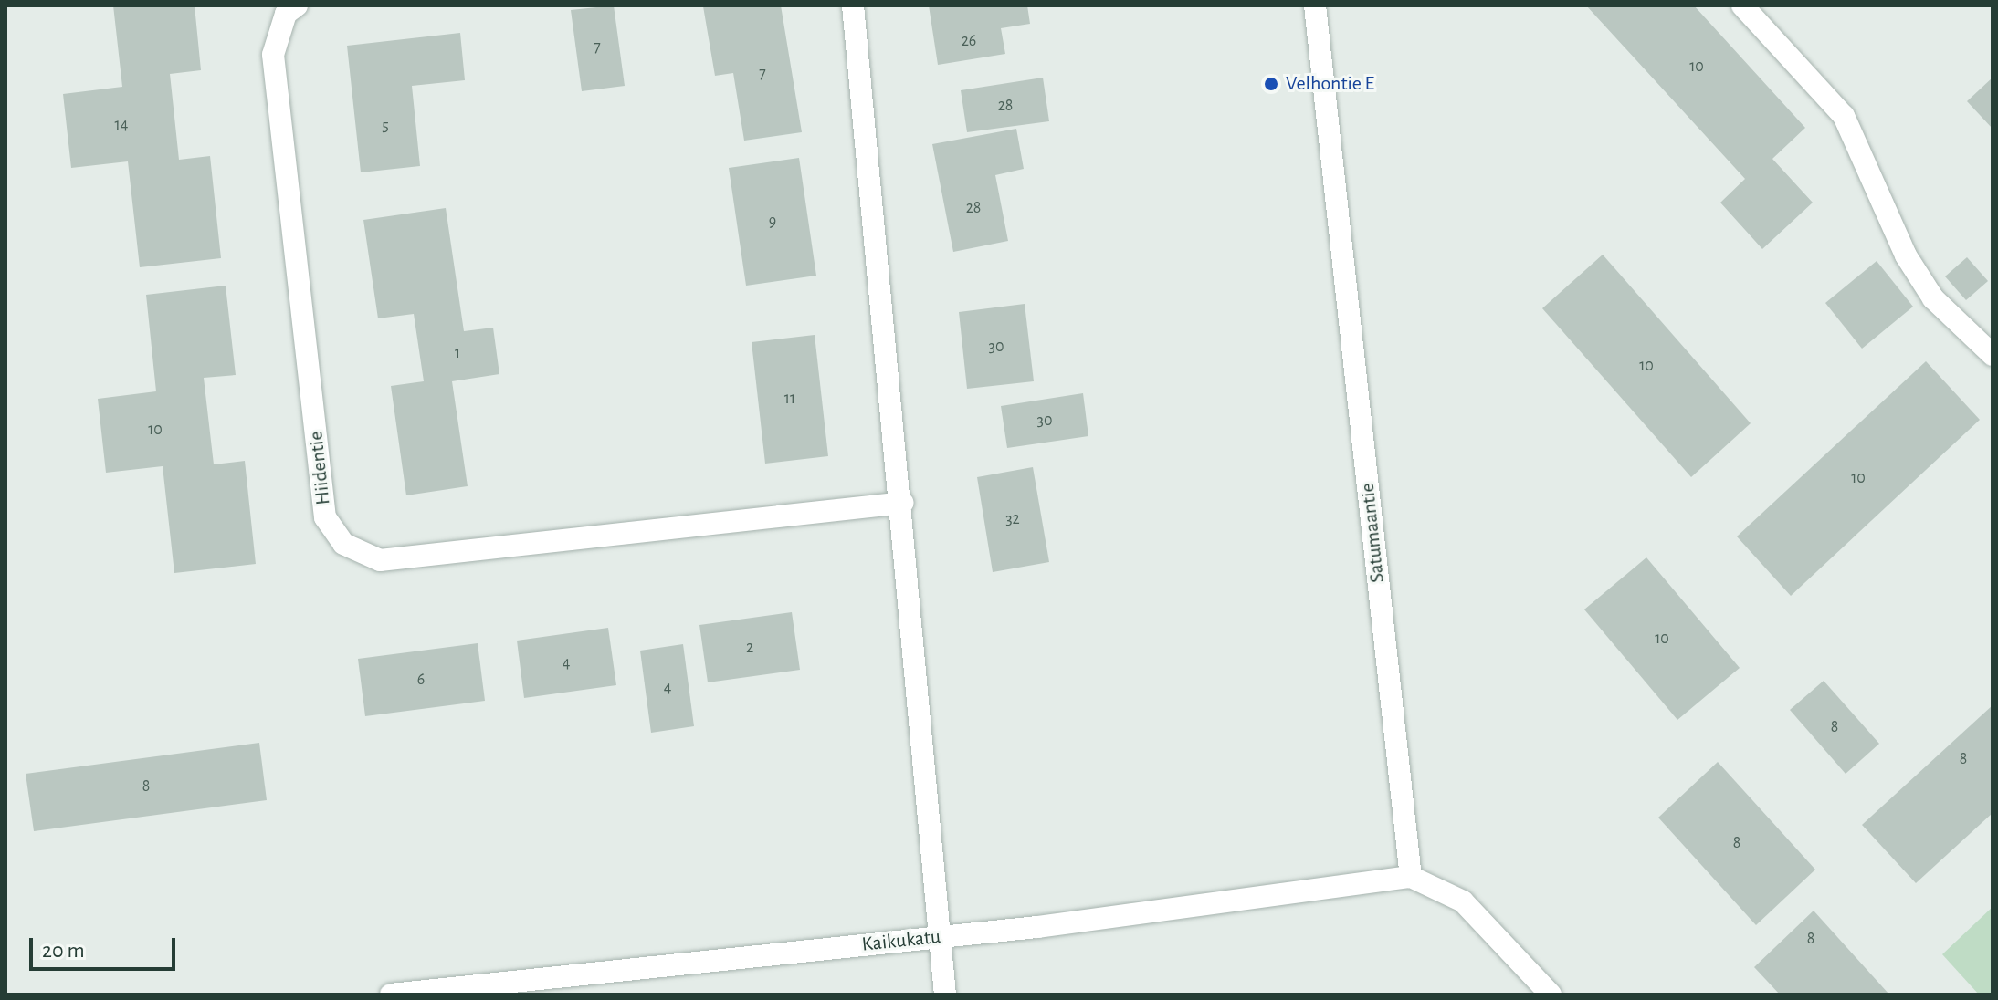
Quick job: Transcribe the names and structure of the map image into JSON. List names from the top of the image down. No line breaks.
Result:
{"streets":{"street":["Hiidentie","Satumaantie","Kaikukatu"]},"crossings":[["Satumaantie","Kaikukatu"]],"places":["Velhontie E"],"house_numbers":["26","7","10","7","28","14","5","28","9","30","1","10","11","30","10","10","32","10","2","4","6","4","8","8","8","8","8"],"scale_bar":"20 m"}
